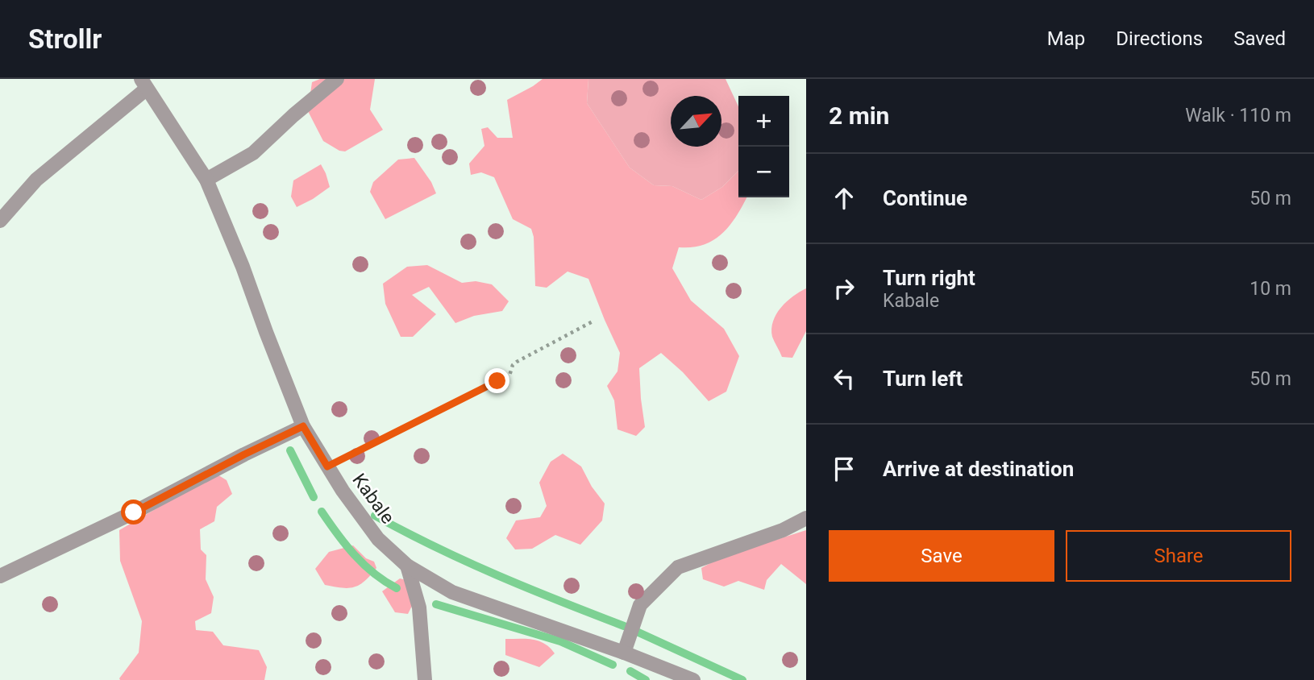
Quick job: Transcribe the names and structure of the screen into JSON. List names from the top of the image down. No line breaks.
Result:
{"streets":{"street":["Kabale"]},"north":"top right","page":{"header":"Strollr","nav":["Map","Directions","Saved"],"heading":["2 min","Walk · 110 m"],"map_buttons":["+","−"],"list":[["Continue","50 m"],["Turn right","Kabale","10 m"],["Turn left","50 m"],"Arrive at destination"],"buttons":["Save","Share"]}}
